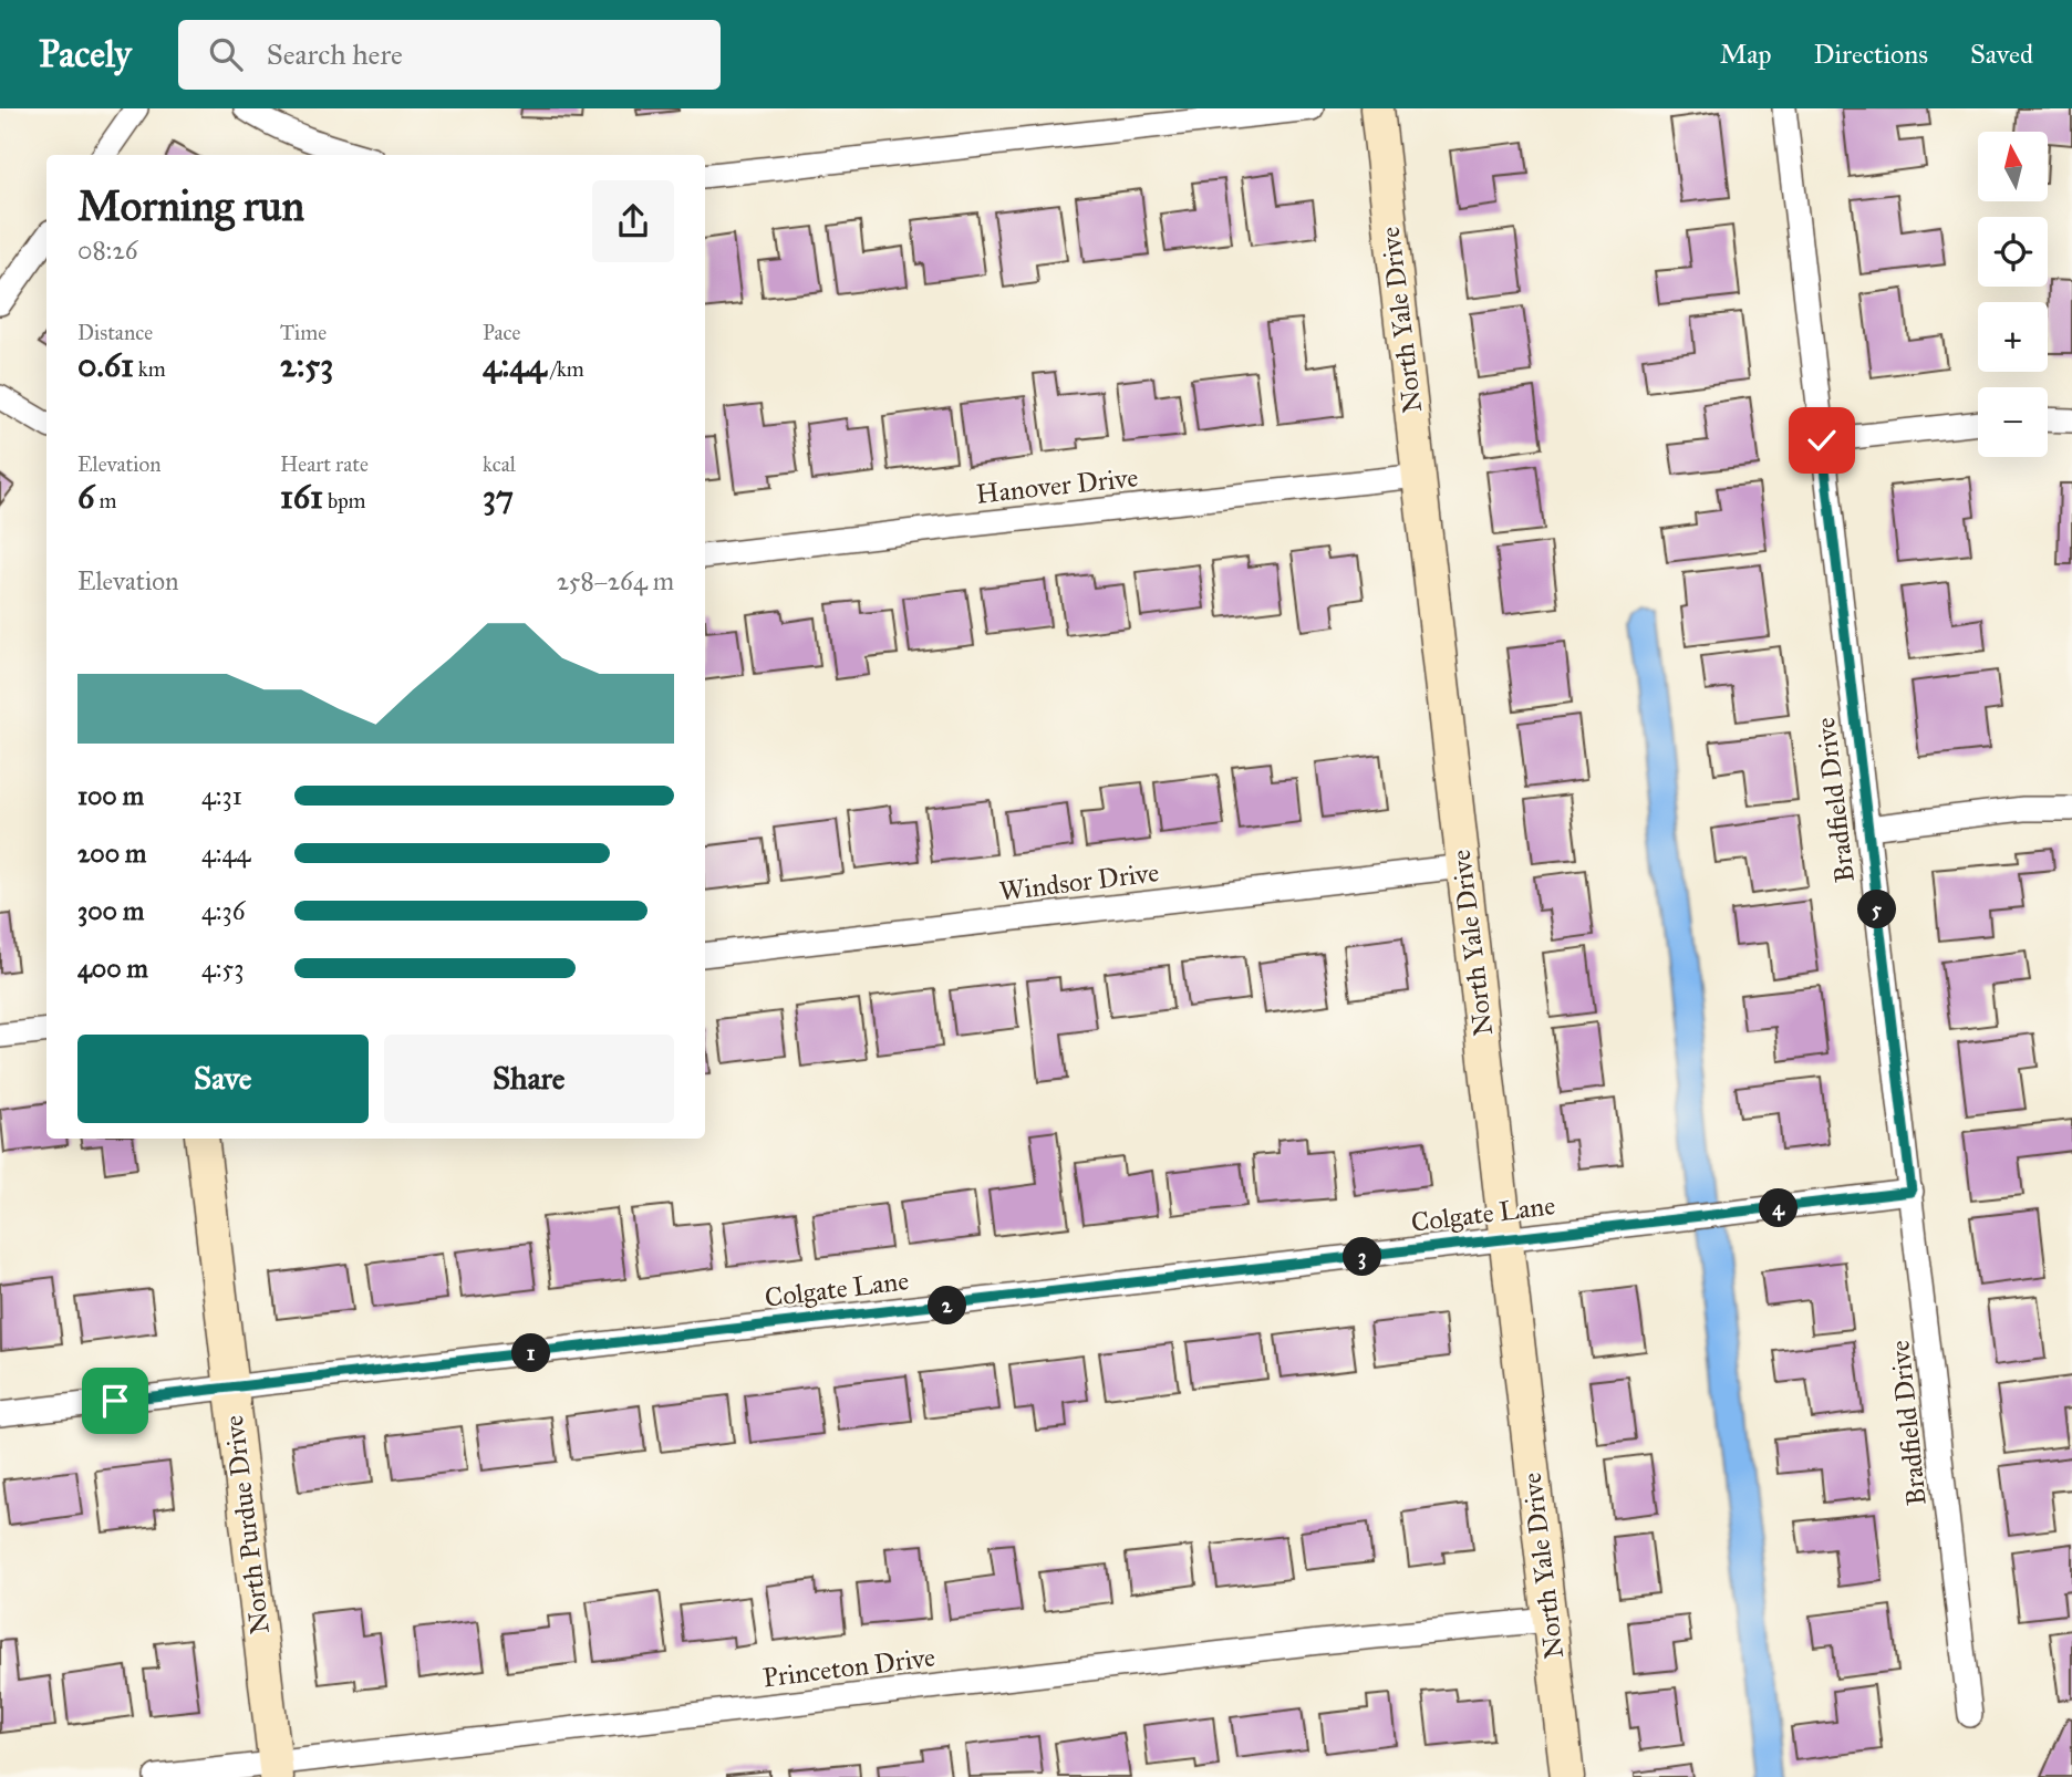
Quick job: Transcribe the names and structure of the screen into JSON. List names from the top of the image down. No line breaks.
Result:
{"streets":{"street":["North Yale Drive","Hanover Drive","Bradfield Drive","Windsor Drive","Colgate Lane","North Purdue Drive","Princeton Drive"]},"crossings":[["North Yale Drive","Hanover Drive"],["North Yale Drive","Windsor Drive"],["North Yale Drive","Colgate Lane"],["North Yale Drive","Princeton Drive"],["Bradfield Drive","Colgate Lane"],["Colgate Lane","North Purdue Drive"],["North Purdue Drive","Princeton Drive"]],"north":"top","page":{"header":"Pacely","search":"Search here","nav":["Map","Directions","Saved"],"map_buttons":["+","−"],"heading":["Morning run","08:26"],"stats":[["Distance","0.61 km"],["Time","2:53"],["Pace","4:44 /km"],["Elevation","6 m"],["Heart rate","161 bpm"],["kcal","37"]],"chart":["Elevation","258–264 m"],"list":[{"name":"100 m","note":"4:31"},{"name":"200 m","note":"4:44"},{"name":"300 m","note":"4:36"},{"name":"400 m","note":"4:53"}],"pins":["5","4","3","2","1"],"buttons":["Save","Share"]}}
